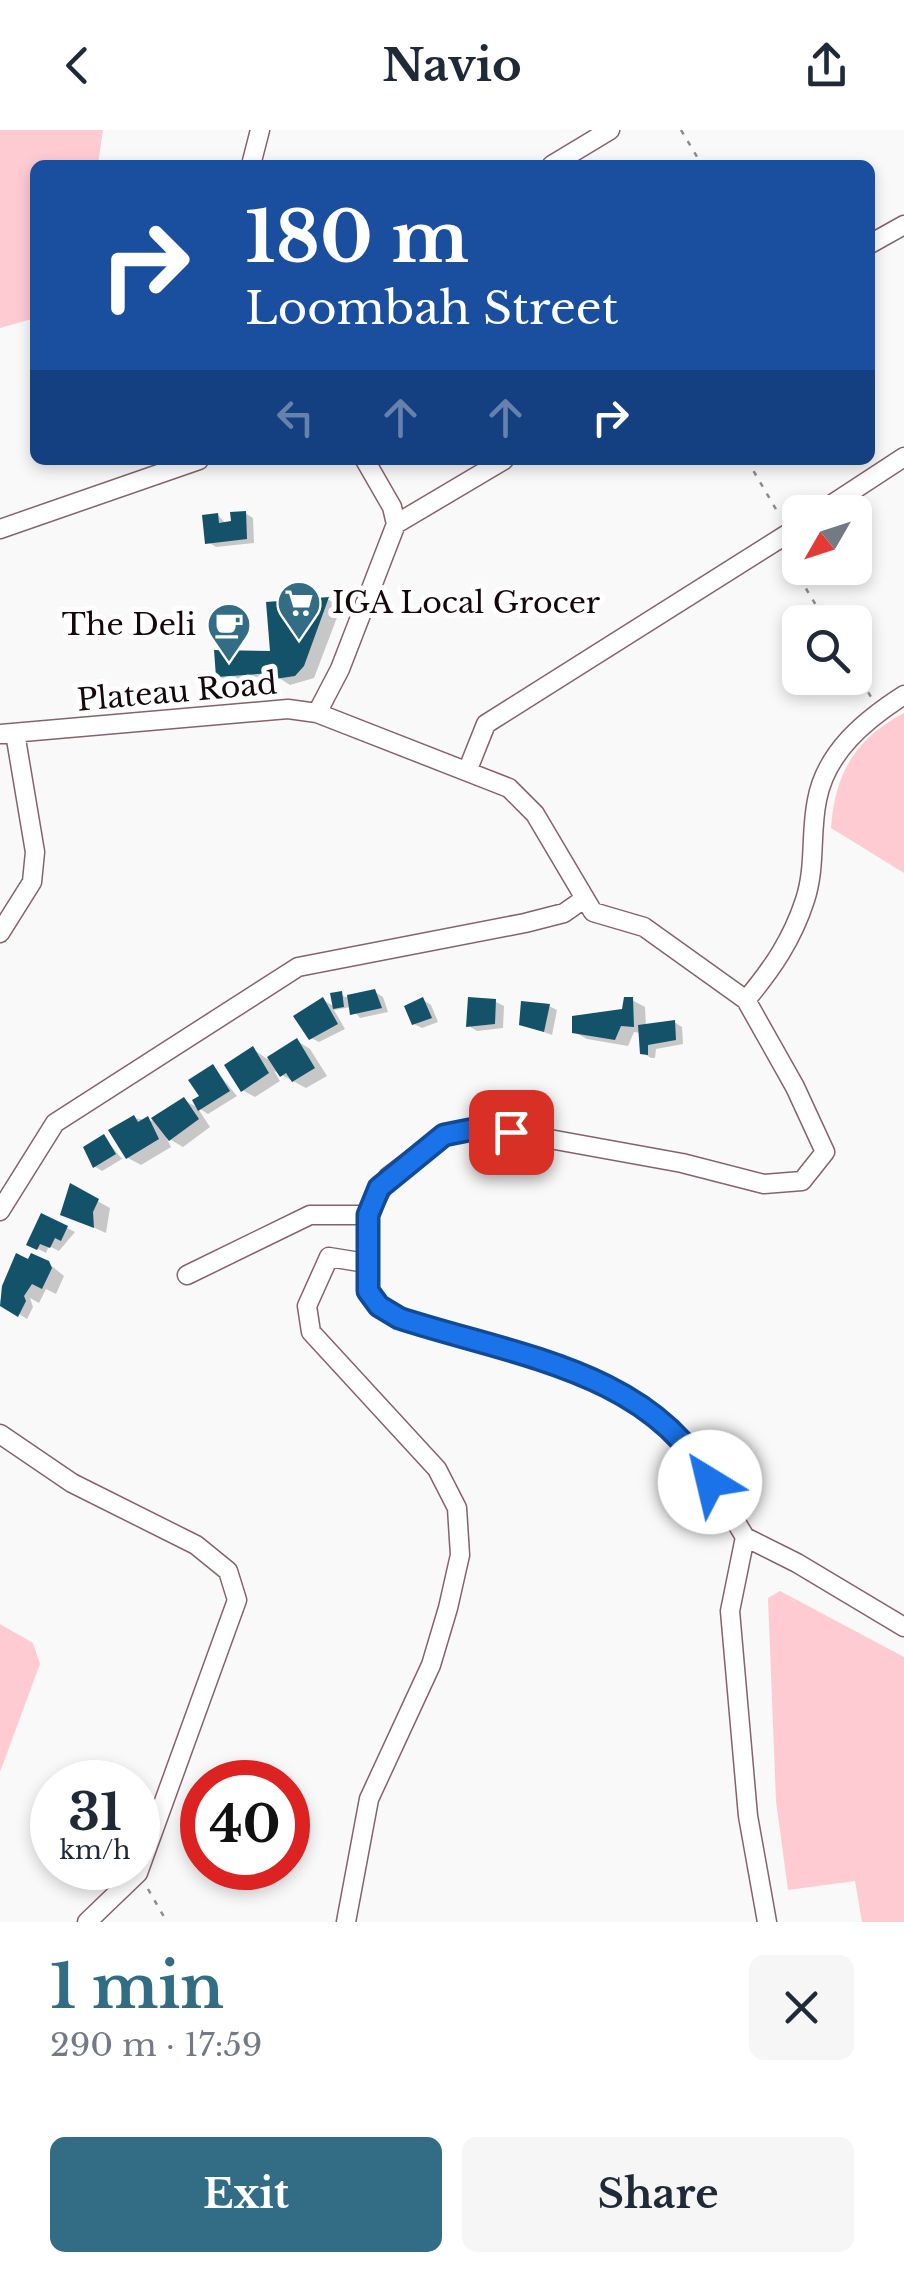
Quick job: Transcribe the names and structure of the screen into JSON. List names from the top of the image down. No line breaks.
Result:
{"streets":{"street":["Plateau Road"]},"places":{"supermarket":["IGA Local Grocer"],"cafe":["The Deli"]},"north":"bottom left","page":{"header":"Navio","turn":["180 m","Loombah Street"],"speed":"31 km/h","limit":"40","heading":["1 min","290 m · 17:59"],"buttons":["Exit","Share"]}}
